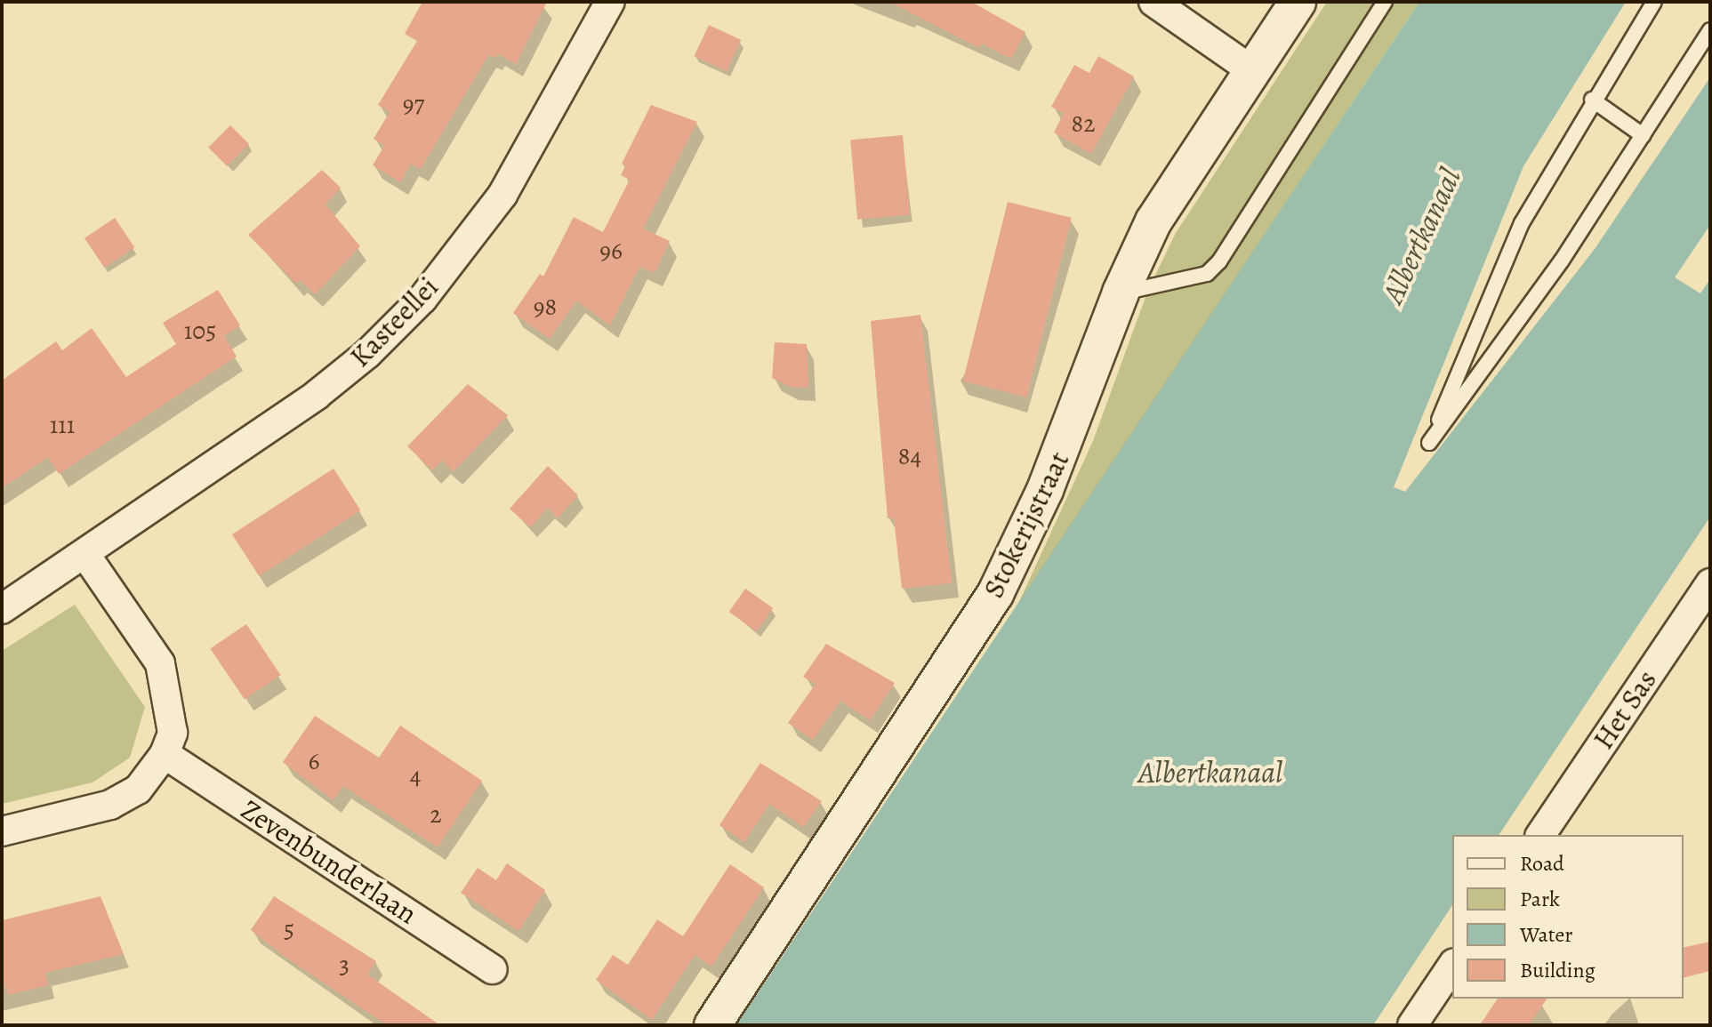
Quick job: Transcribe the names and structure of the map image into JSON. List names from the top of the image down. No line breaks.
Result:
{"streets":{"street":["Kasteellei","Stokerijstraat","Het Sas","Zevenbunderlaan"]},"water":["Albertkanaal"],"house_numbers":["97","82","96","98","105","111","84","6","4","2","5","3"],"legend":["Road","Park","Water","Building"]}
